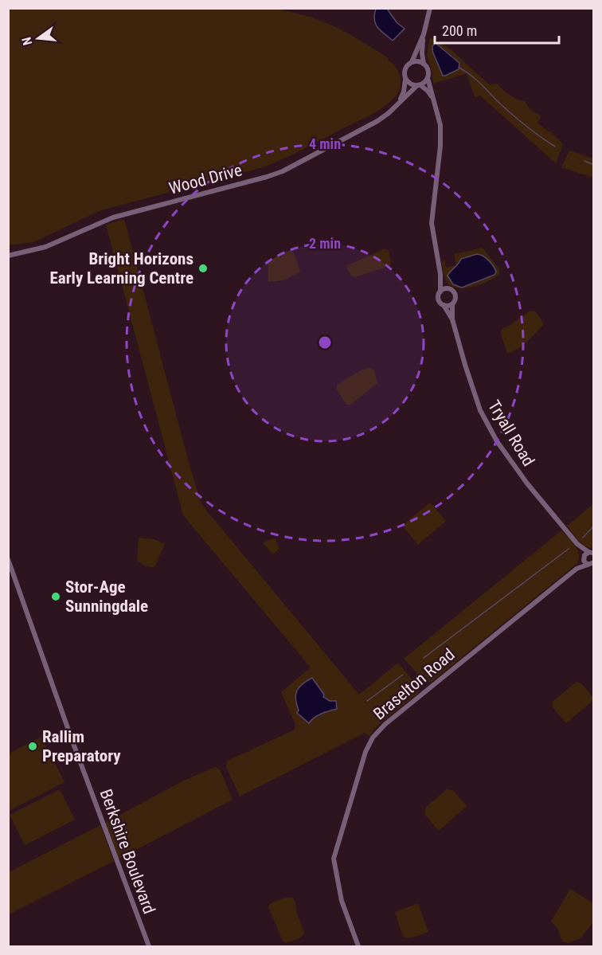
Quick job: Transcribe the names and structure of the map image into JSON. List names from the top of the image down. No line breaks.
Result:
{"streets":{"street":["Wood Drive","Tryall Road","Braselton Road","Berkshire Boulevard"]},"crossings":[["Tryall Road","Braselton Road"]],"places":["Bright Horizons Early Learning Centre","Stor-Age Sunningdale","Rallim Preparatory"],"scale_bar":"200 m","north":"left","rings":["4 min","2 min"]}
